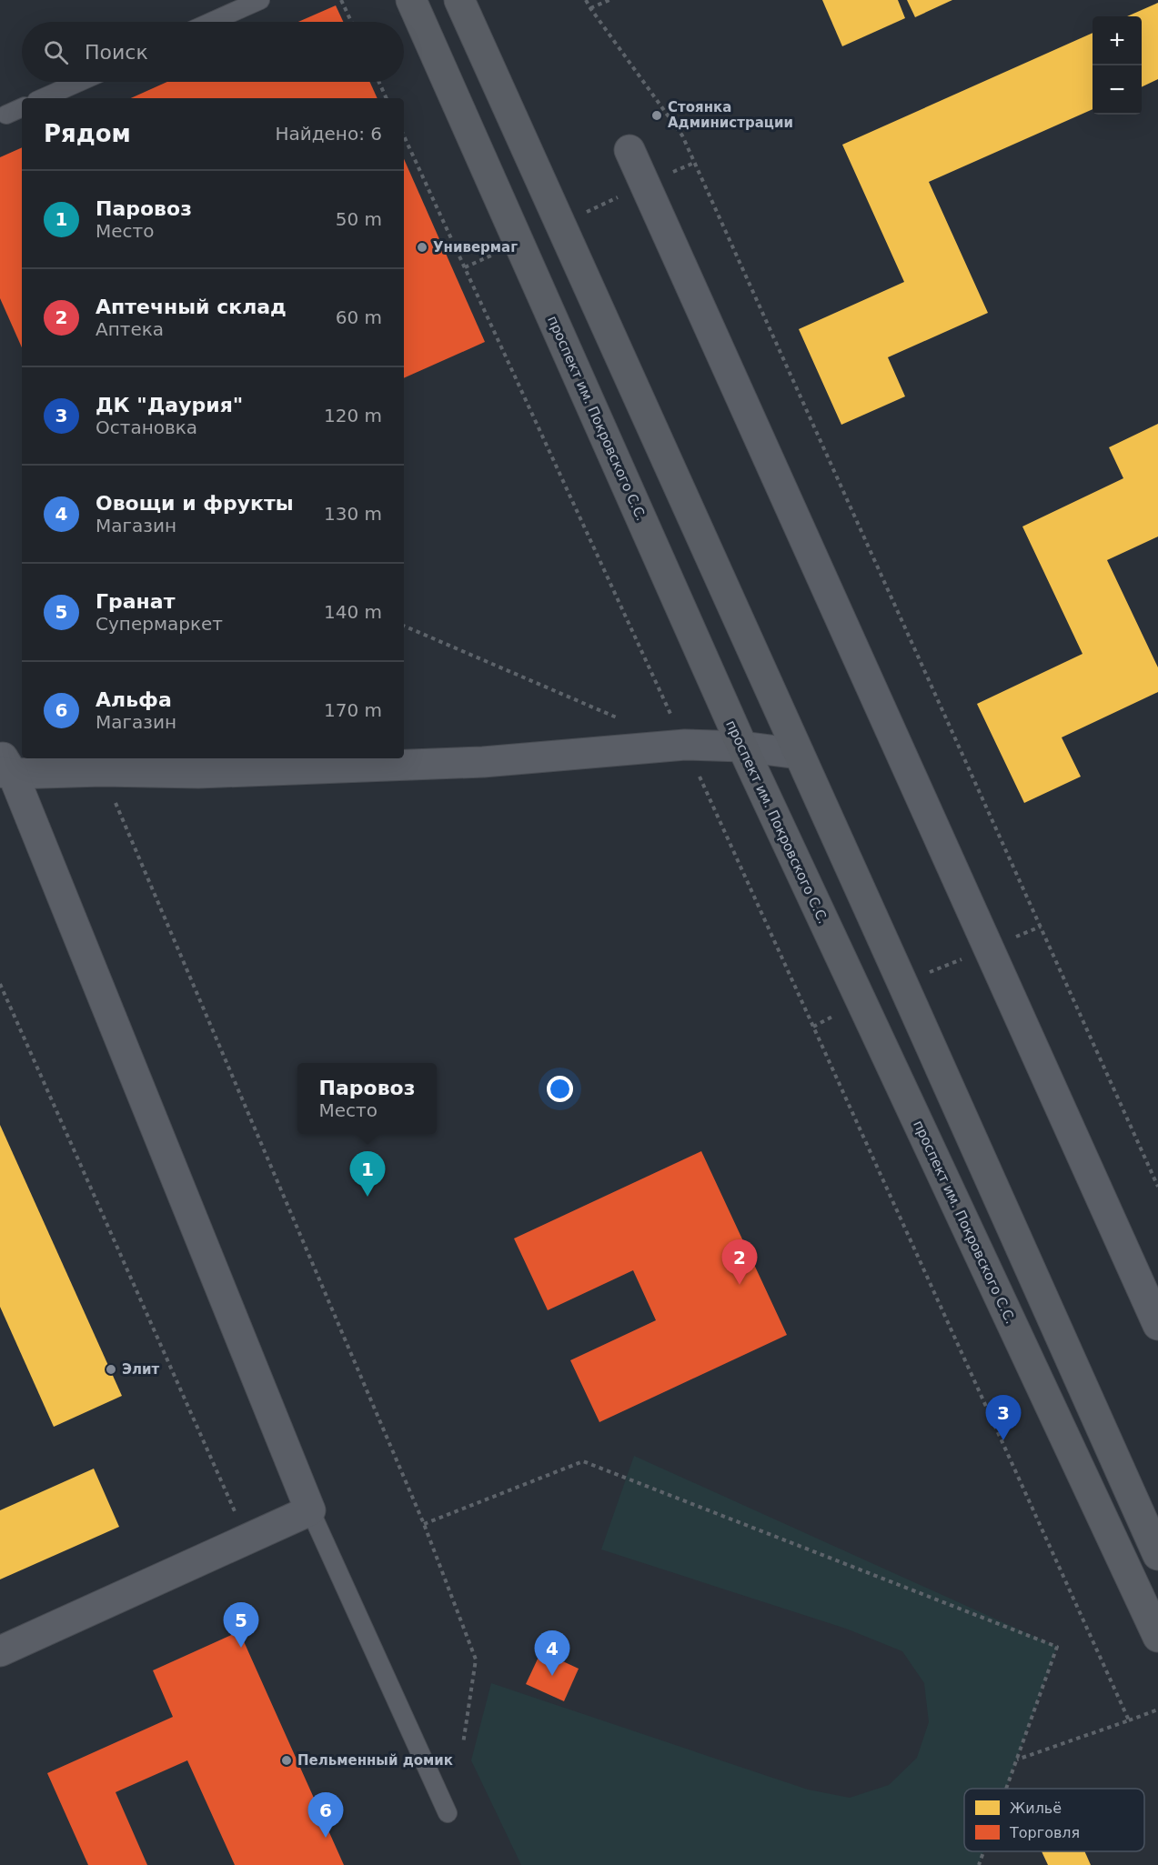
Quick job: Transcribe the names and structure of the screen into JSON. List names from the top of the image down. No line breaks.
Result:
{"streets":{"main road":["проспект им. Покровского С.С."]},"places":["Стоянка Администрации","Универмаг","Элит","Пельменный домик"],"legend":["Жильё","Торговля"],"page":{"map_buttons":["+","−"],"search":"Поиск","heading":["Рядом","Найдено: 6"],"list":[{"mark":"1","name":"Паровоз","note":"Место","value":"50 m"},{"mark":"2","name":"Аптечный склад","note":"Аптека","value":"60 m"},{"mark":"3","name":"ДК \"Даурия\"","note":"Остановка","value":"120 m"},{"mark":"4","name":"Овощи и фрукты","note":"Магазин","value":"130 m"},{"mark":"5","name":"Гранат","note":"Супермаркет","value":"140 m"},{"mark":"6","name":"Альфа","note":"Магазин","value":"170 m"}],"popup":["Паровоз","Место"],"pins":["1","2","3","5","4","6"]}}
